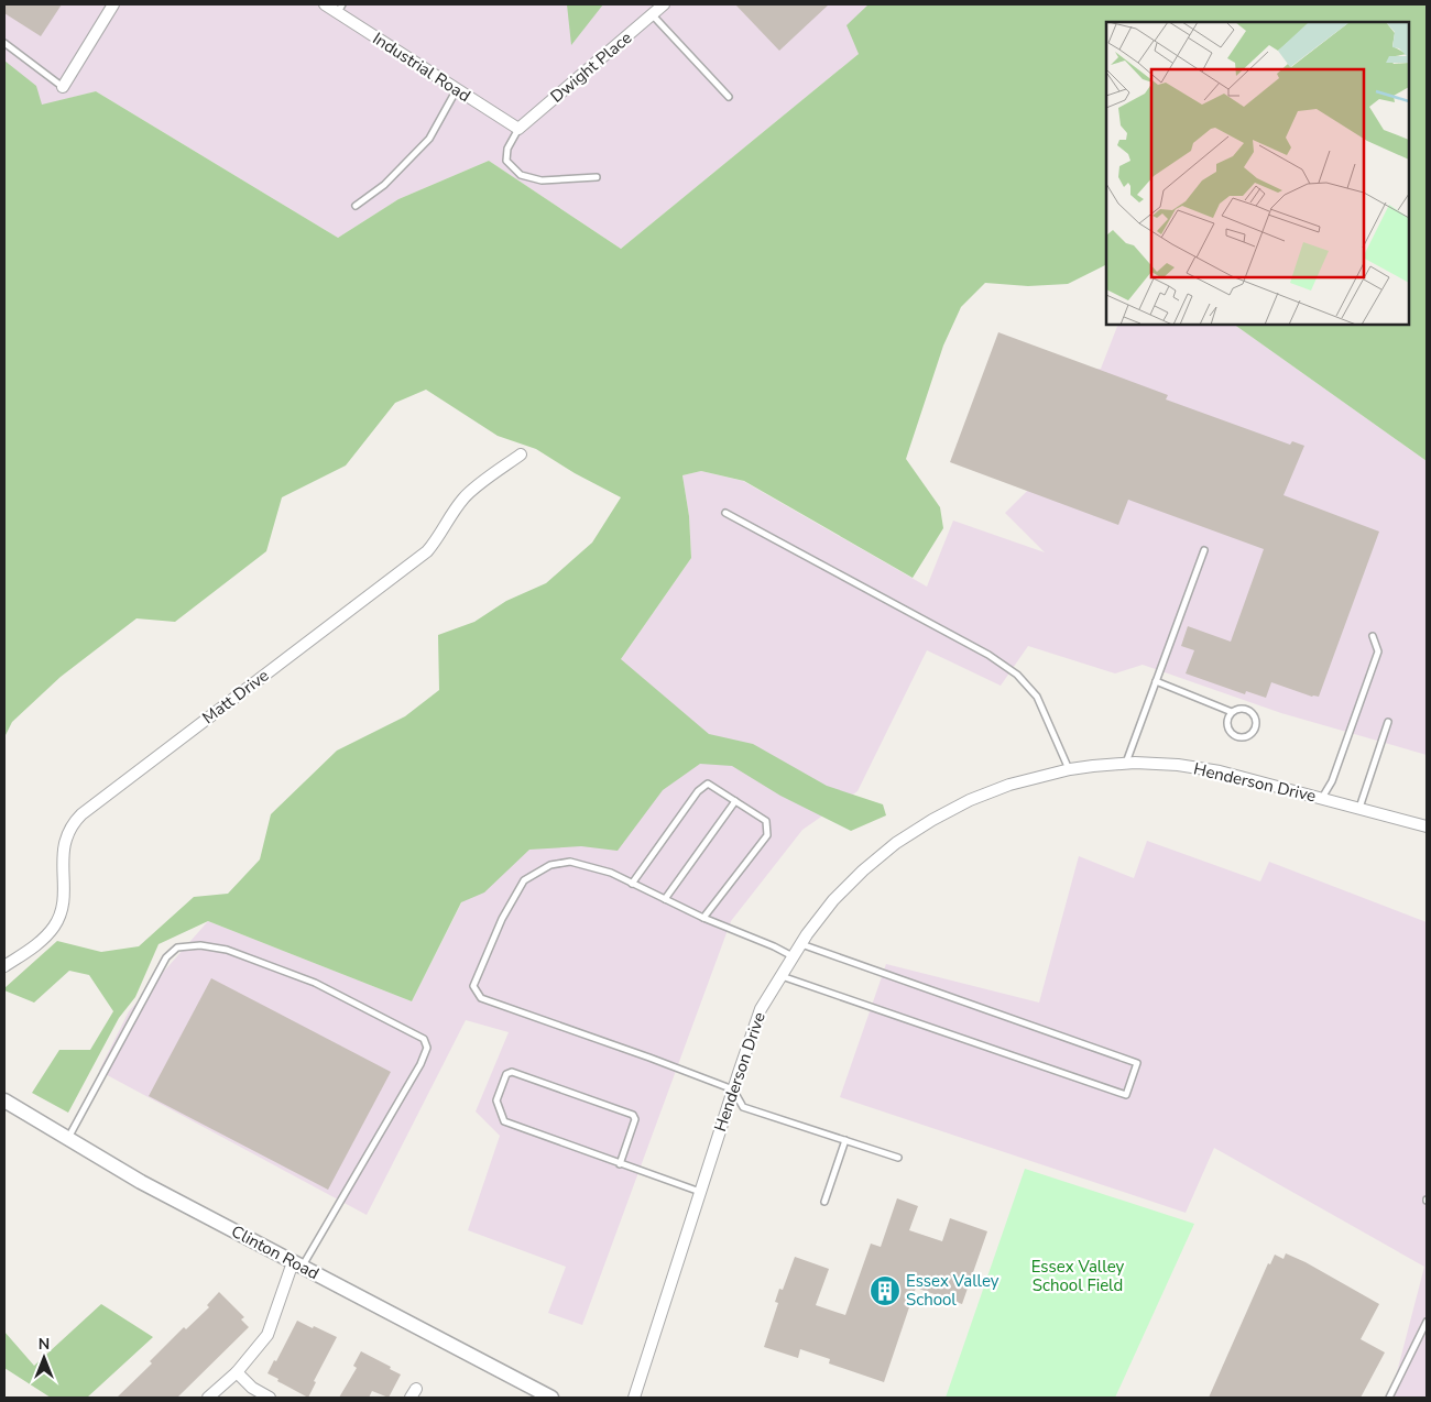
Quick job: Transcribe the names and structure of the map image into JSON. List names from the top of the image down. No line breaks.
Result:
{"streets":{"street":["Industrial Road","Dwight Place","Matt Drive","Henderson Drive","Clinton Road"]},"crossings":[["Industrial Road","Dwight Place"]],"parks":["Essex Valley School Field"],"places":{"building":["Essex Valley School"]},"north":"top"}
